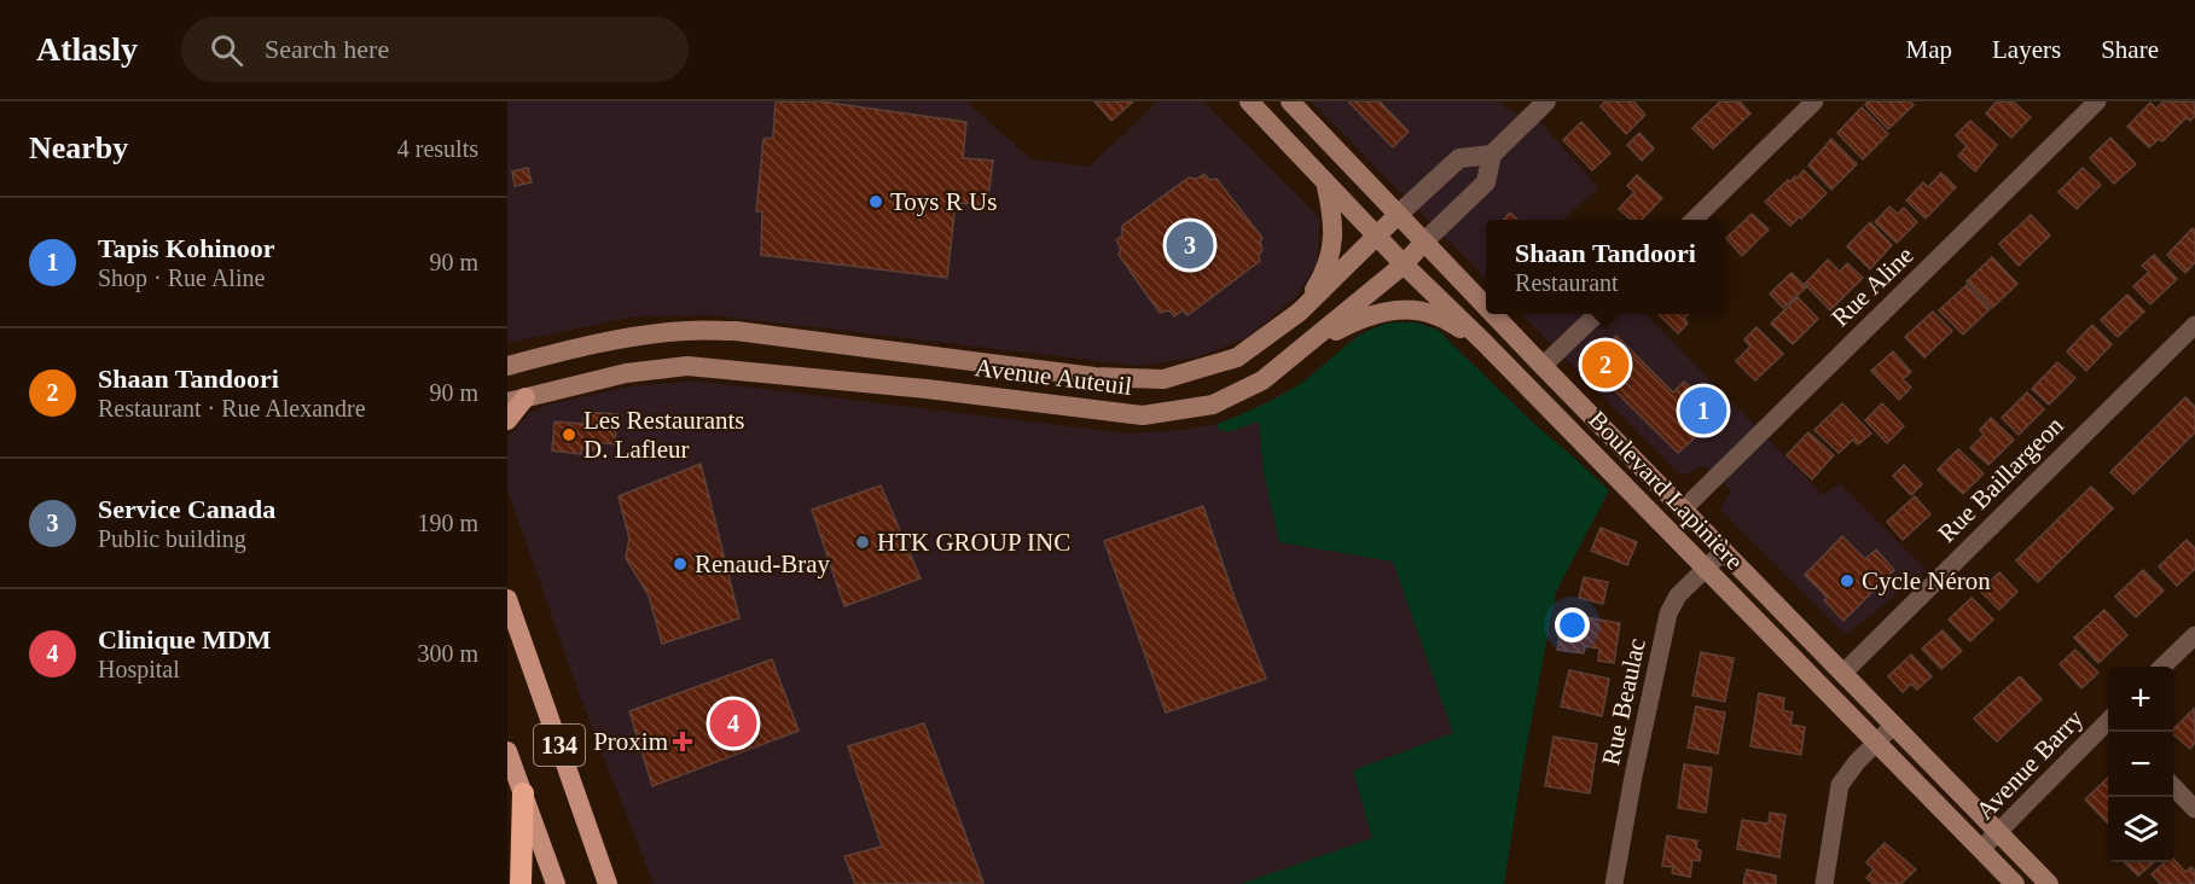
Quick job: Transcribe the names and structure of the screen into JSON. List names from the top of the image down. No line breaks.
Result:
{"streets":{"main road":["Avenue Auteuil","Boulevard Lapinière","134"],"street":["Rue Aline","Rue Baillargeon","Rue Beaulac","Avenue Barry"]},"crossings":[["Rue Aline","Boulevard Lapinière"],["Avenue Auteuil","Boulevard Lapinière"],["Rue Baillargeon","Boulevard Lapinière"],["Boulevard Lapinière","Rue Beaulac"],["Boulevard Lapinière","Avenue Barry"]],"places":{"other":["Toys R Us","Les Restaurants D. Lafleur","HTK GROUP INC","Renaud-Bray","Cycle Néron"],"health":["Proxim"]},"page":{"header":"Atlasly","search":"Search here","nav":["Map","Layers","Share"],"heading":["Nearby","4 results"],"list":[{"mark":"1","name":"Tapis Kohinoor","note":"Shop · Rue Aline","value":"90 m"},{"mark":"2","name":"Shaan Tandoori","note":"Restaurant · Rue Alexandre","value":"90 m"},{"mark":"3","name":"Service Canada","note":"Public building","value":"190 m"},{"mark":"4","name":"Clinique MDM","note":"Hospital","value":"300 m"}],"pins":["3","2","1","4"],"popup":["Shaan Tandoori","Restaurant"],"map_buttons":["+","−"]}}
